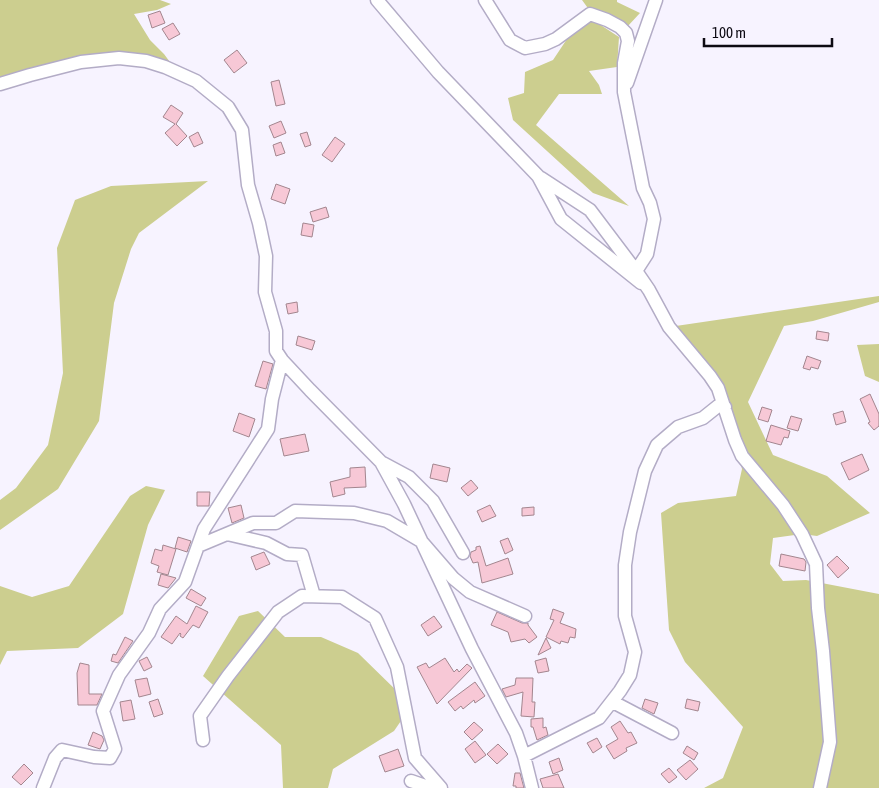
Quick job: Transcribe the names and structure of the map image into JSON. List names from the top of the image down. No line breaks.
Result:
{"scale_bar":"100 m"}
